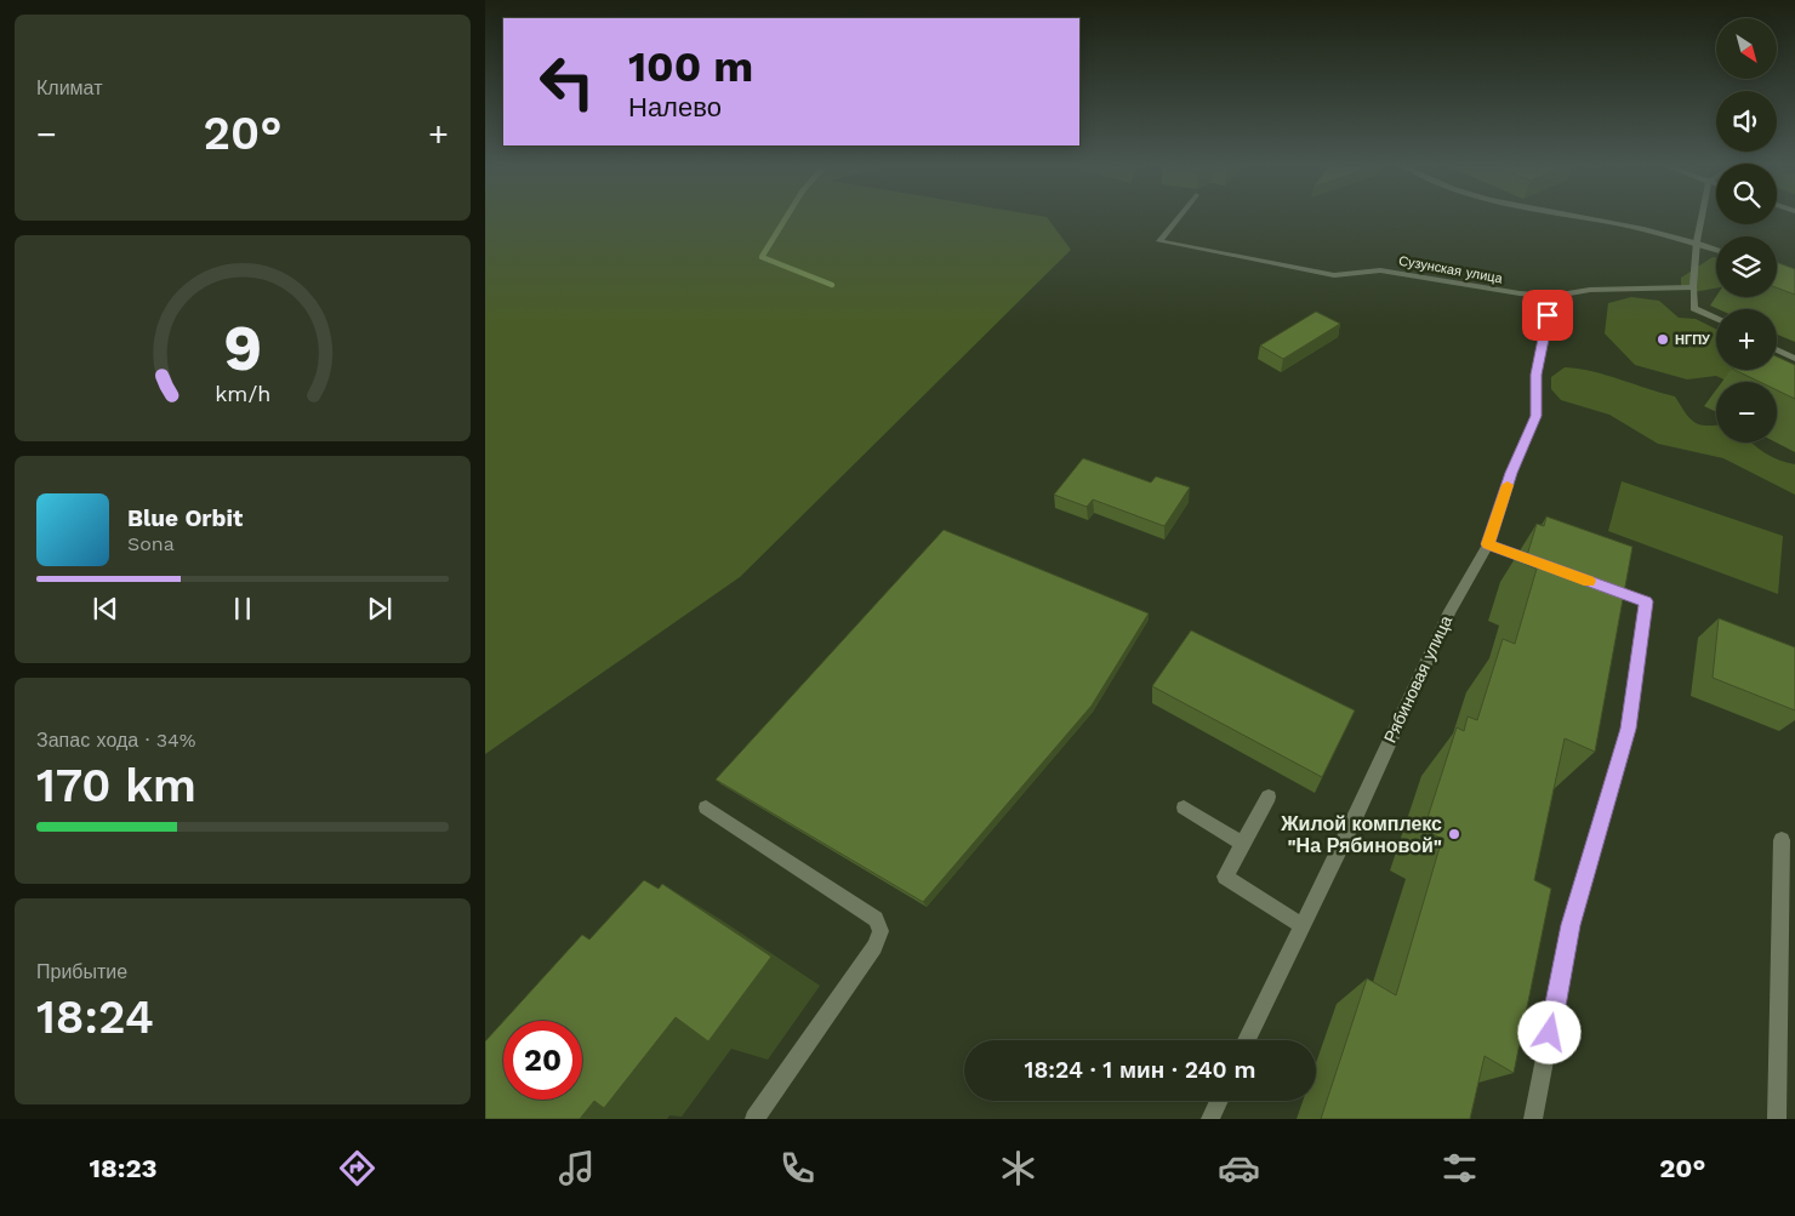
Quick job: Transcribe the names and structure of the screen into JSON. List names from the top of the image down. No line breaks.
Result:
{"streets":{"street":["Сузунская улица","Рябиновая улица"]},"crossings":[["Сузунская улица","Рябиновая улица"]],"places":["НГПУ","Жилой комплекс \"На Рябиновой\""],"north":"bottom right","page":{"tile":["Климат",["Запас хода · 34%","170 km"],["Прибытие","18:24"]],"map_buttons":["+","−"],"turn":["100 m","Налево"],"heat":["−","20°","+"],"song":["Blue Orbit","Sona"],"limit":"20","trip":"18:24 · 1 мин · 240 m","tabs":["18:23","20°"],"gauge":["9","km/h"]}}
